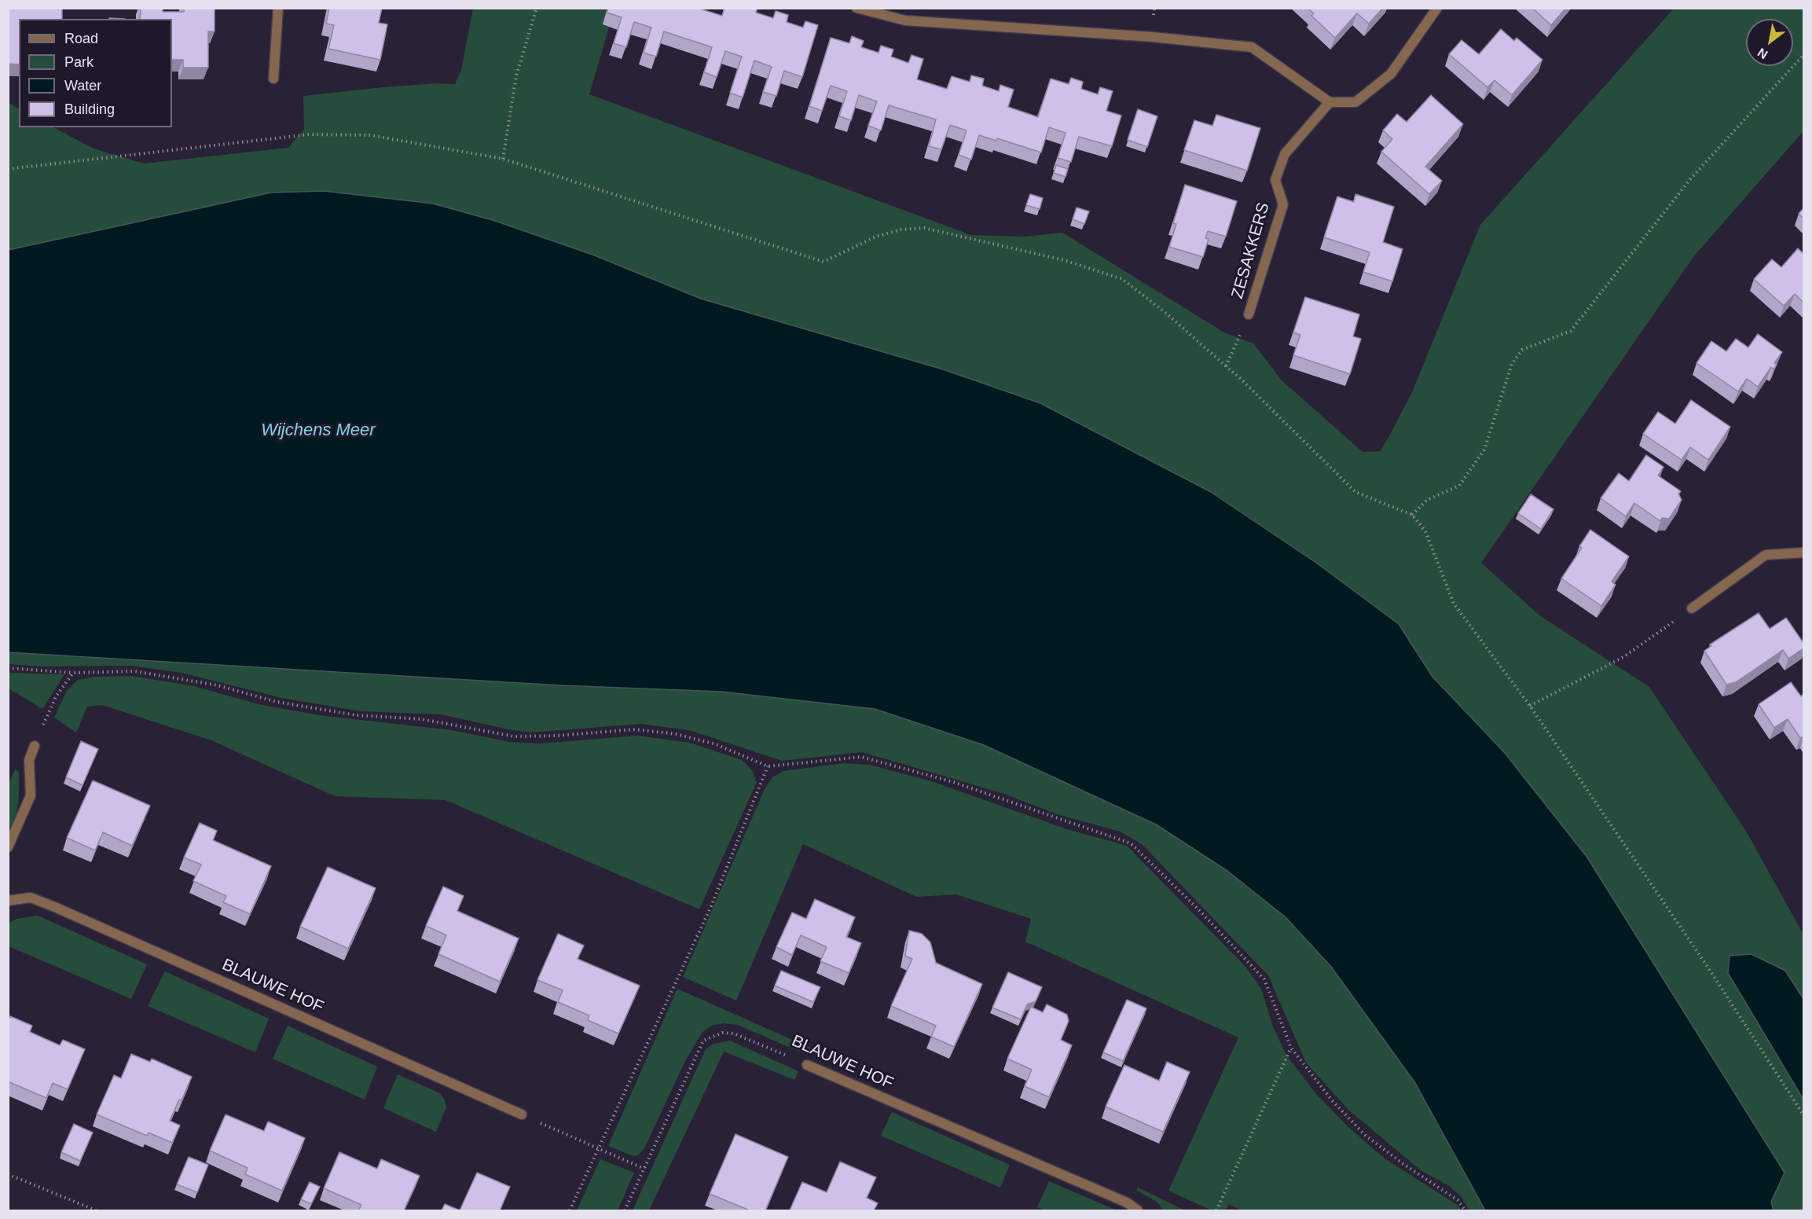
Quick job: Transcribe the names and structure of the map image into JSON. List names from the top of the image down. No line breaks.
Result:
{"streets":{"street":["ZESAKKERS","BLAUWE HOF"]},"water":["Wijchens Meer"],"legend":["Road","Park","Water","Building"],"north":"bottom left"}
